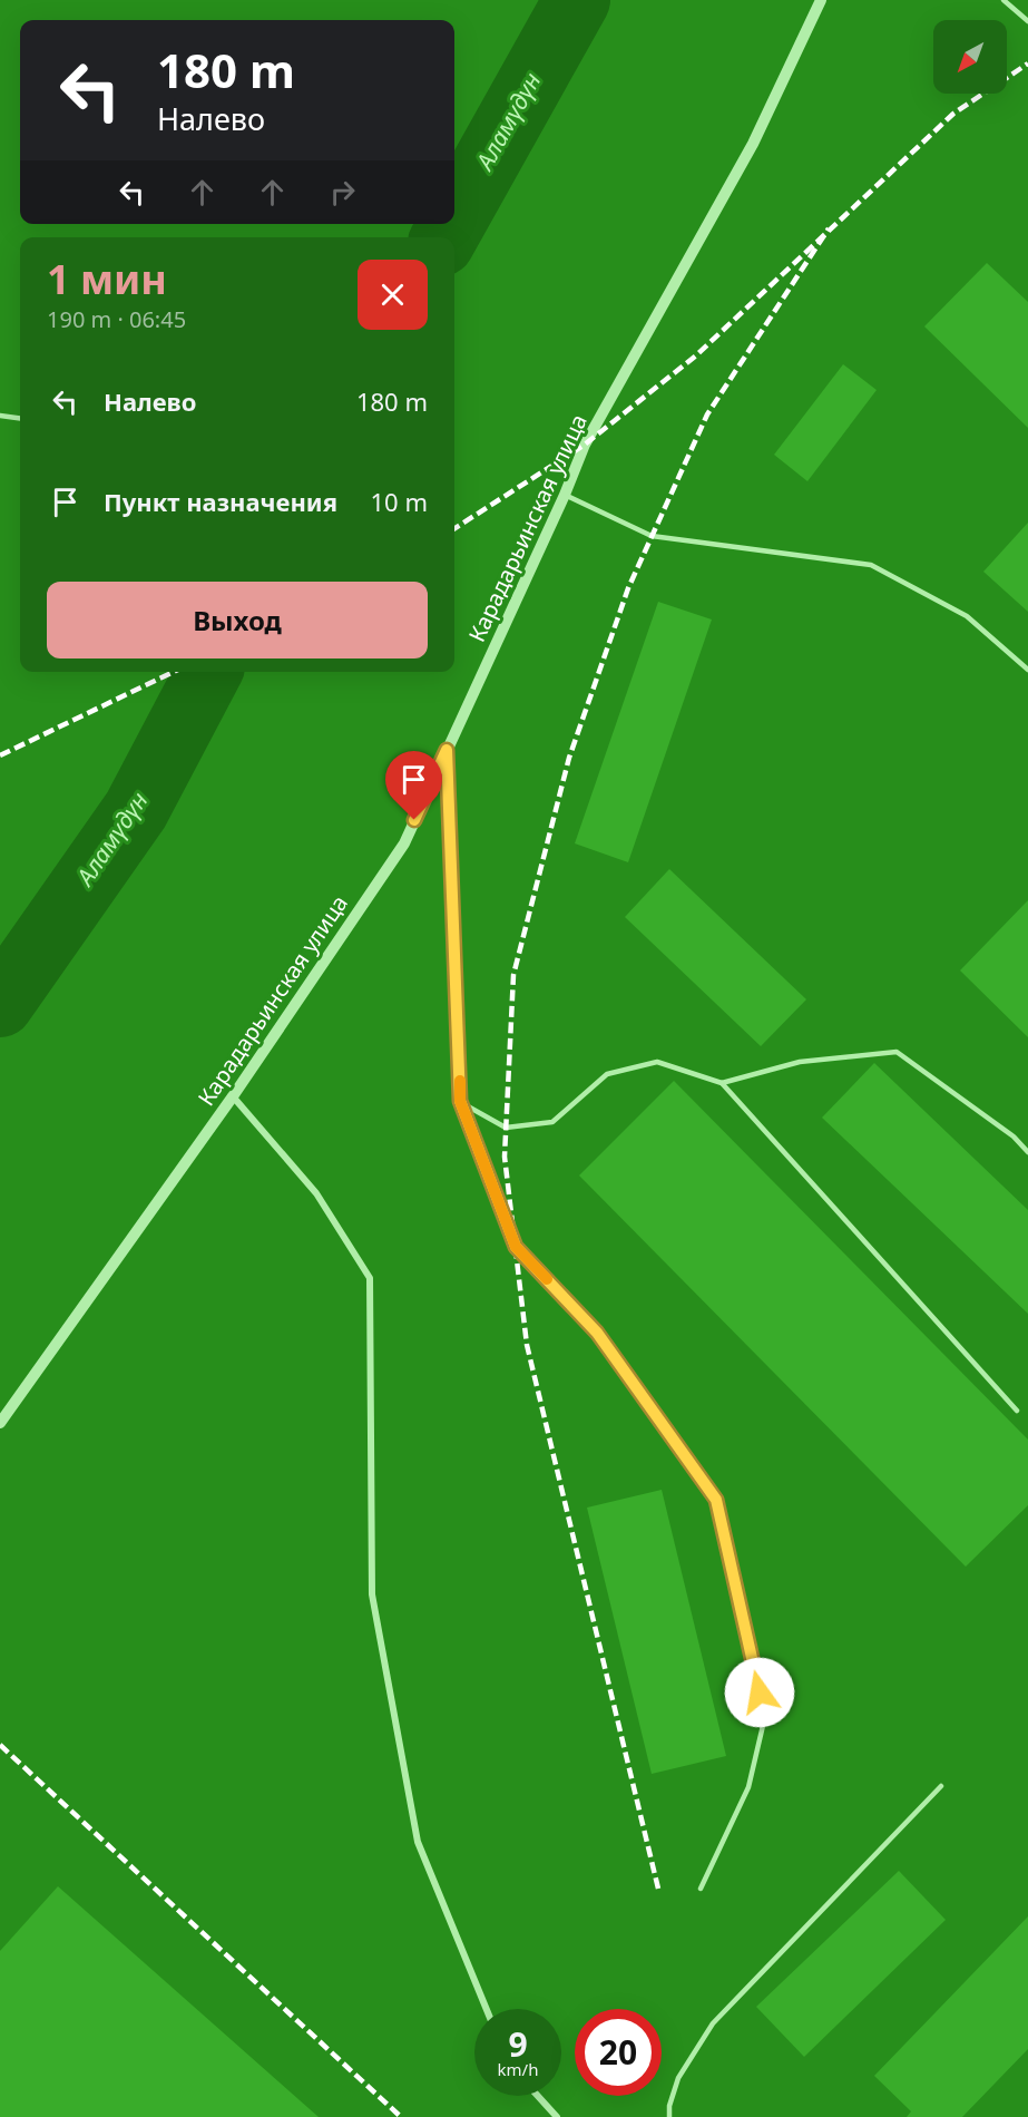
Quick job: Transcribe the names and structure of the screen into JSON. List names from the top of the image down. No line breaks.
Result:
{"streets":{"street":["Карадарьинская улица"]},"water":["Аламүдүн"],"north":"bottom left","page":{"turn":["180 m","Налево"],"heading":["1 мин","190 m · 06:45"],"list":[{"name":"Налево","value":"180 m"},{"name":"Пункт назначения","value":"10 m"}],"buttons":"Выход","speed":"9 km/h","limit":"20"}}
